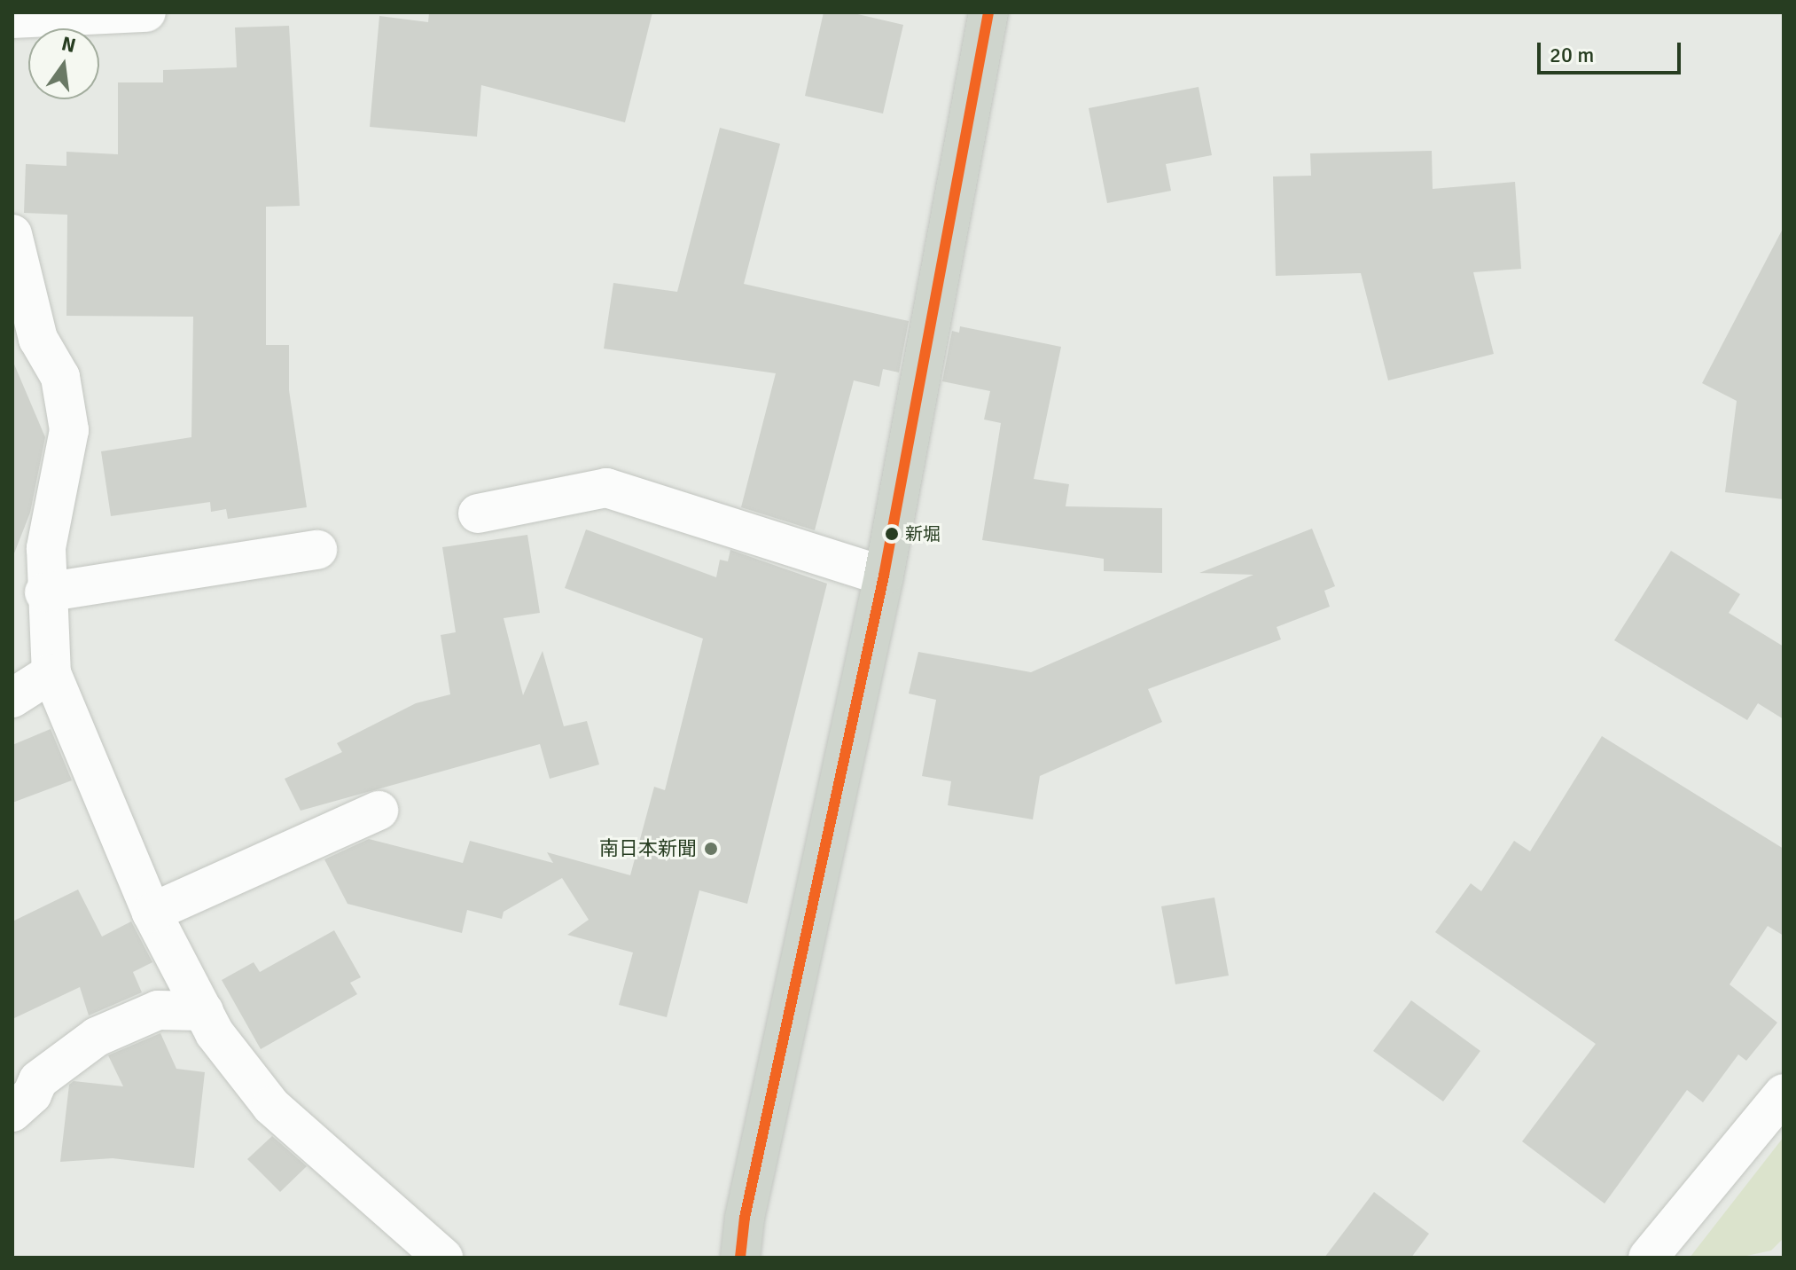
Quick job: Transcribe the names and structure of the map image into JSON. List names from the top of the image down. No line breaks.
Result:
{"places":["新堀","南日本新聞"],"scale_bar":"20 m","north":"top"}
